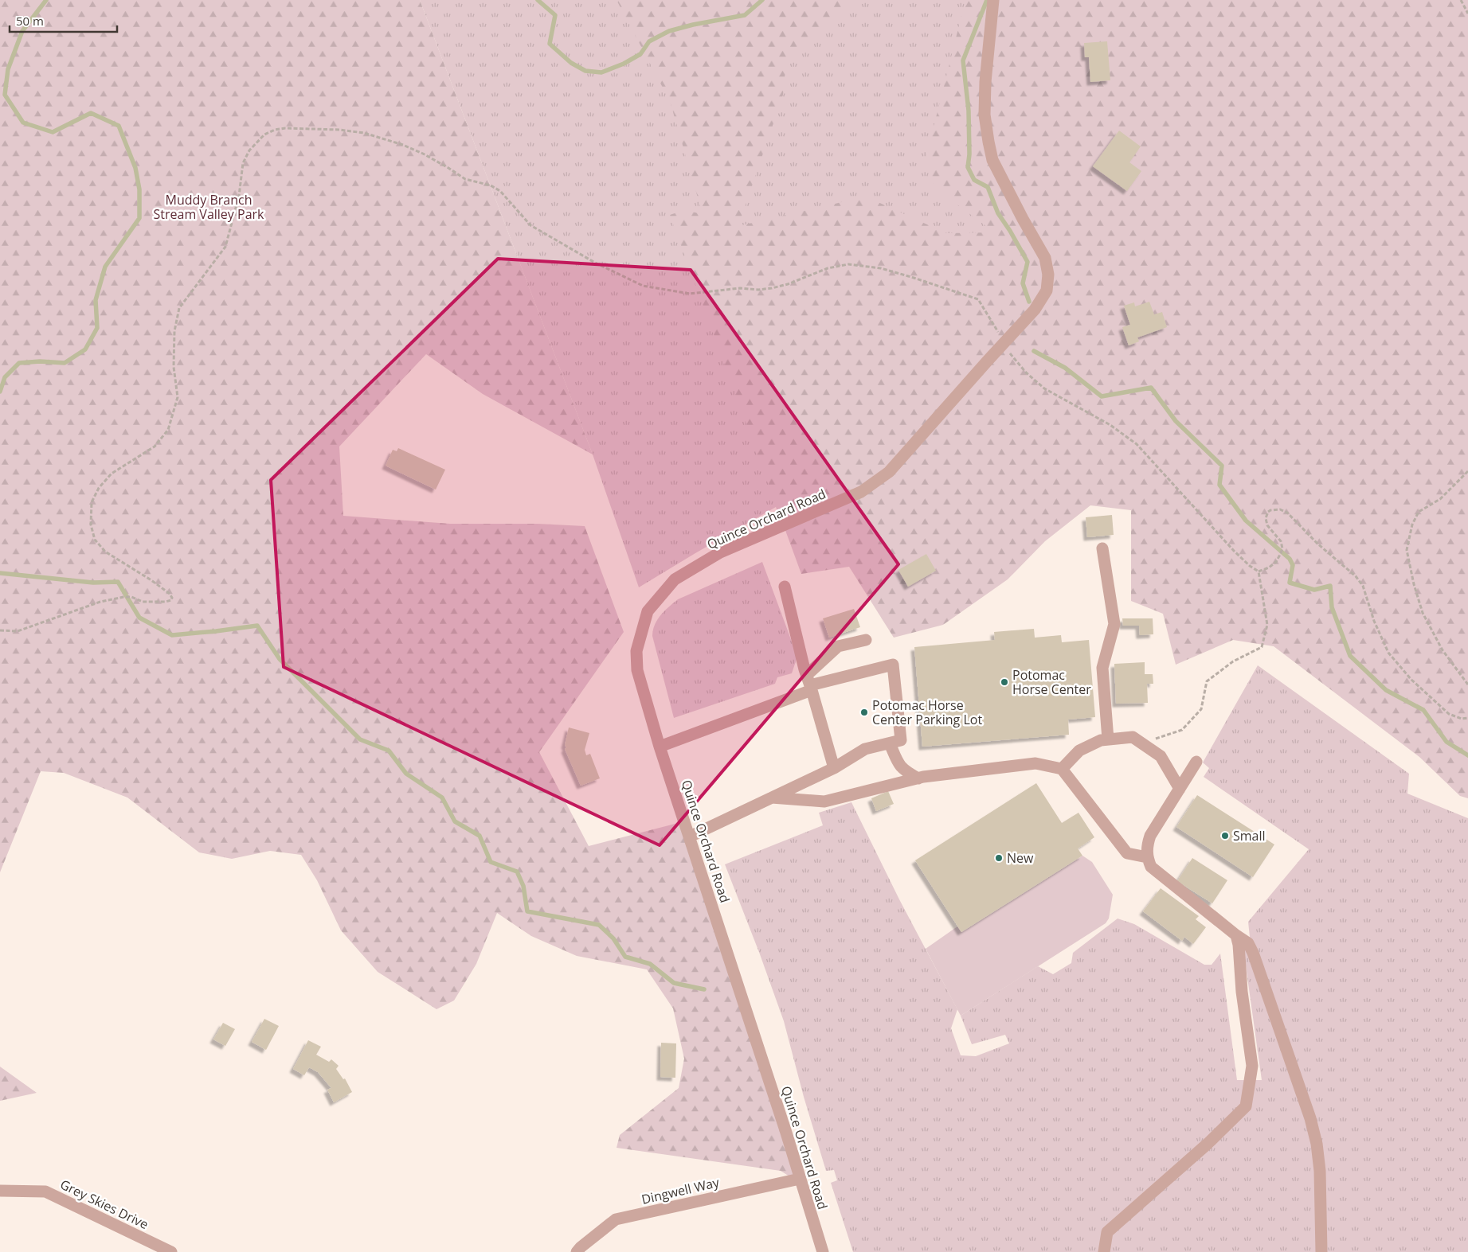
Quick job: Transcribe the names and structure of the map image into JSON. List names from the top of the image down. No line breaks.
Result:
{"streets":{"street":["Quince Orchard Road","Dingwell Way","Grey Skies Drive"]},"crossings":[["Quince Orchard Road","Dingwell Way"]],"parks":["Muddy Branch Stream Valley Park"],"places":["Potomac Horse Center","Potomac Horse Center Parking Lot","Small","New"],"scale_bar":"50 m"}
